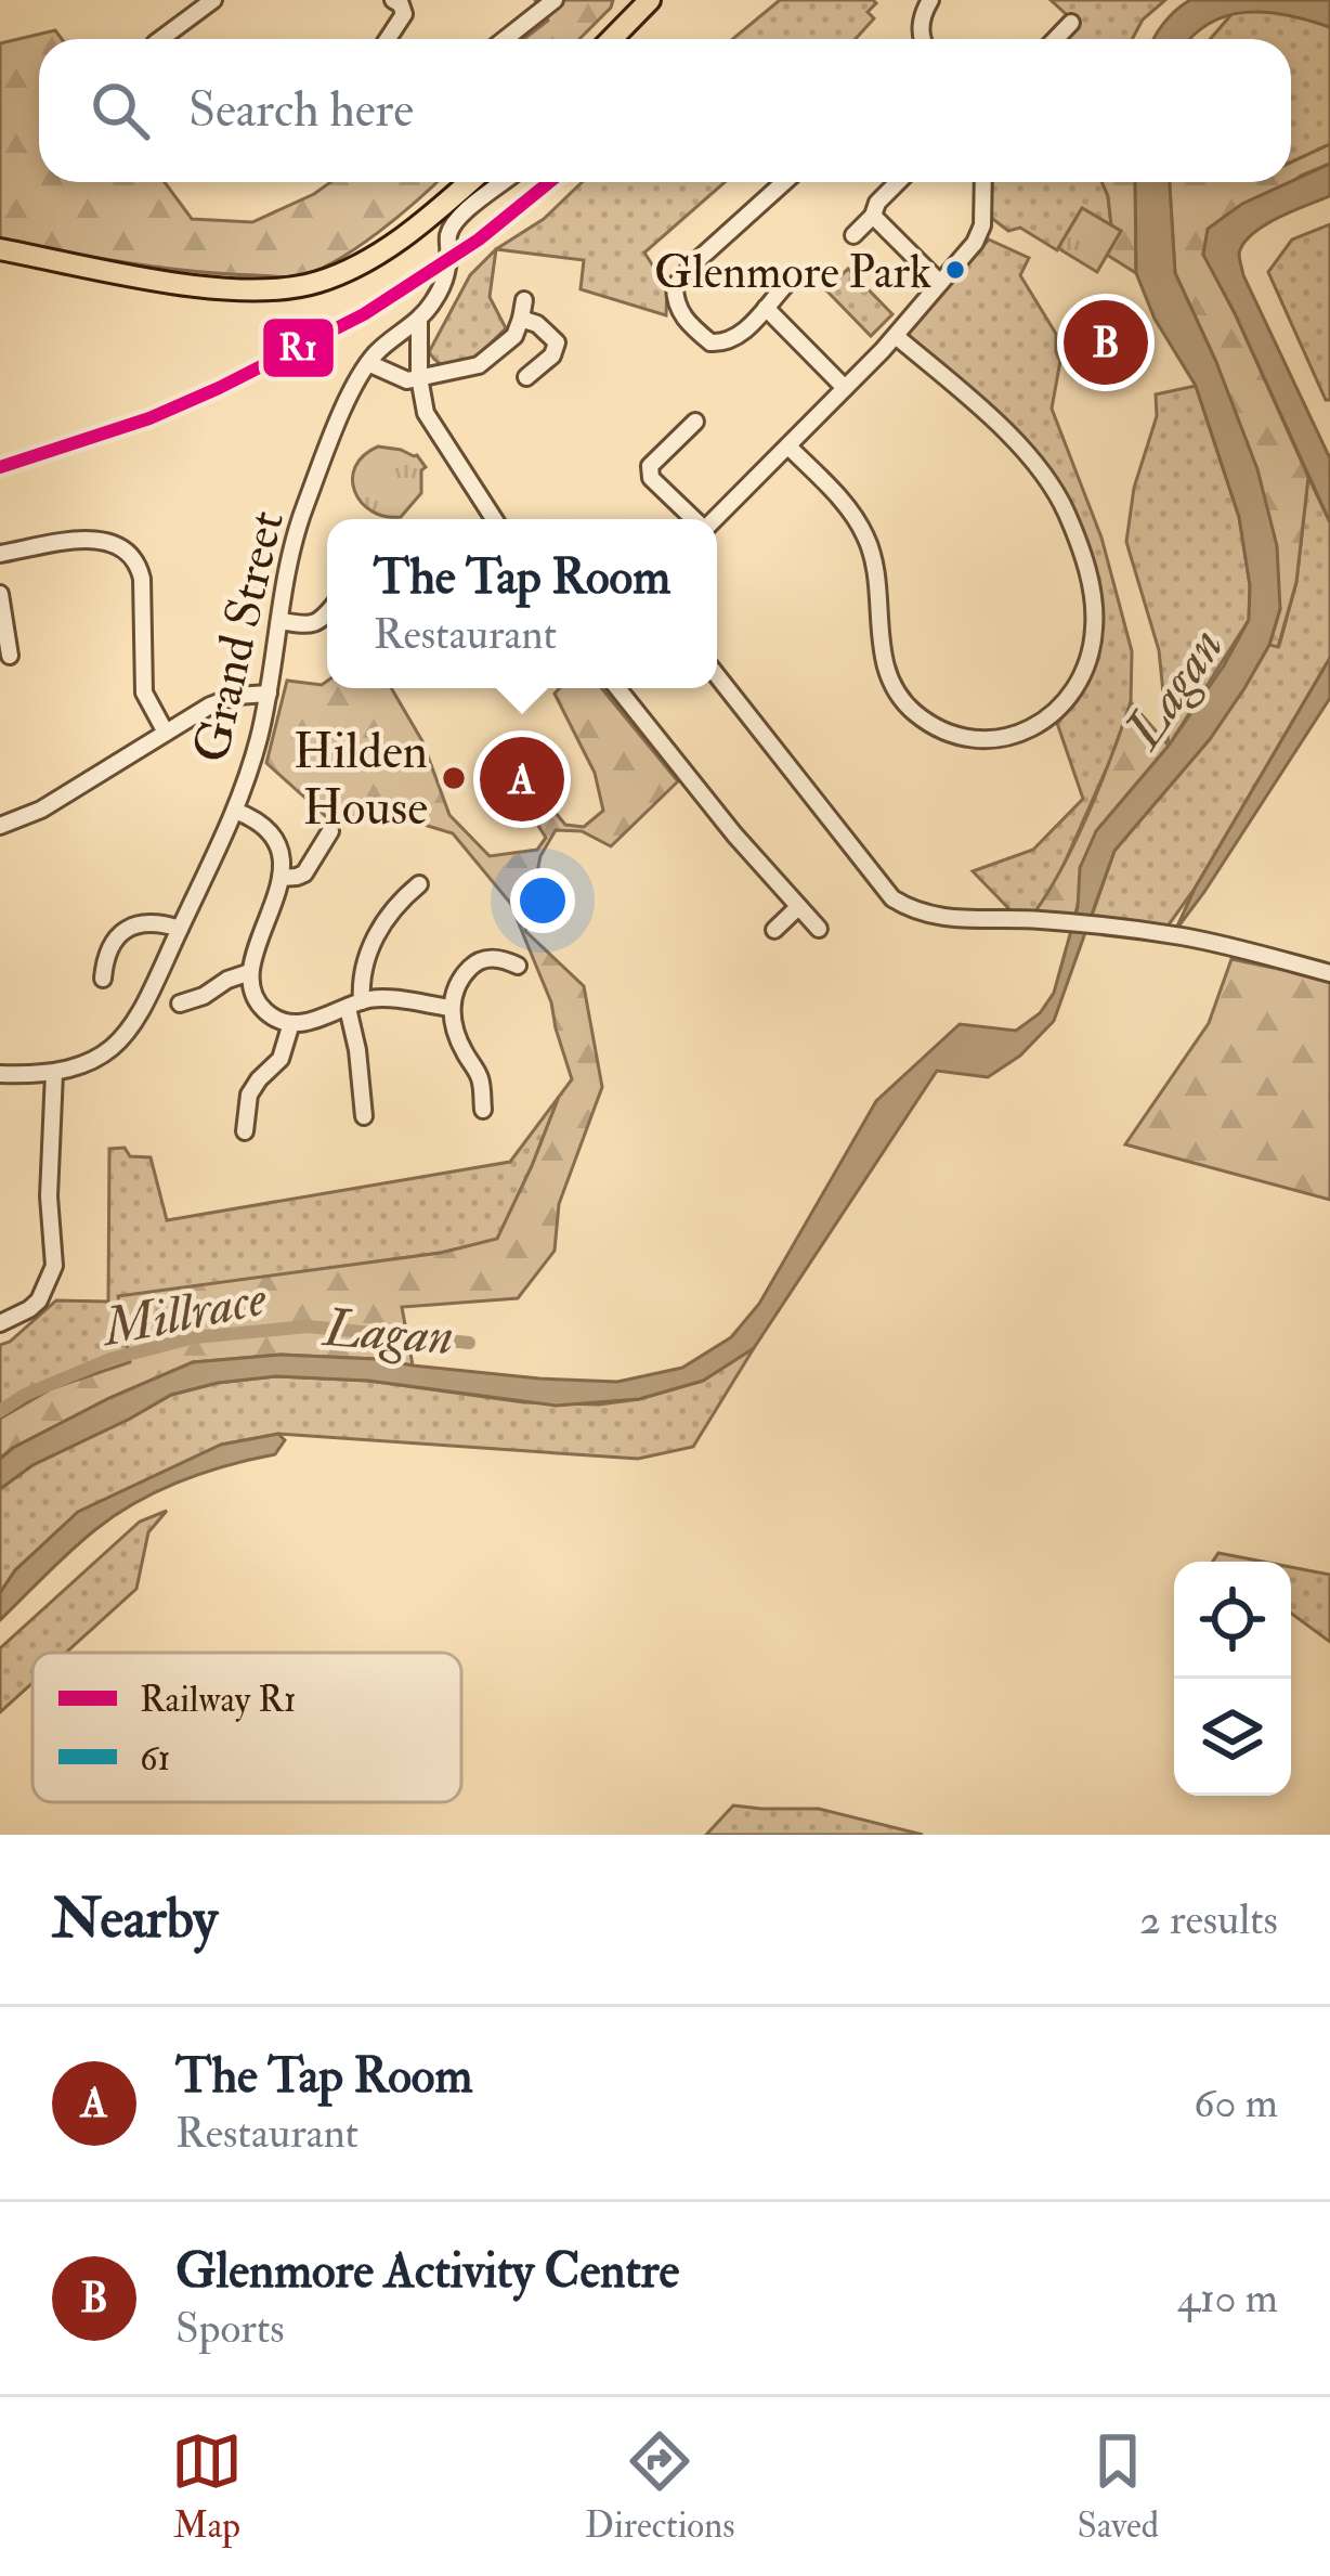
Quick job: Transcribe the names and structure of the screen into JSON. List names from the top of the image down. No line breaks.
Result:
{"streets":{"street":["Grand Street"]},"water":["Lagan","Millrace"],"places":["Glenmore Park","Hilden House"],"lines":["rail line R1"],"legend":["Railway R1","61"],"page":{"search":"Search here","pins":["B","A"],"popup":["The Tap Room","Restaurant"],"heading":["Nearby","2 results"],"list":[{"mark":"A","name":"The Tap Room","note":"Restaurant","value":"60 m"},{"mark":"B","name":"Glenmore Activity Centre","note":"Sports","value":"410 m"}],"nav":["Map","Directions","Saved"]}}
